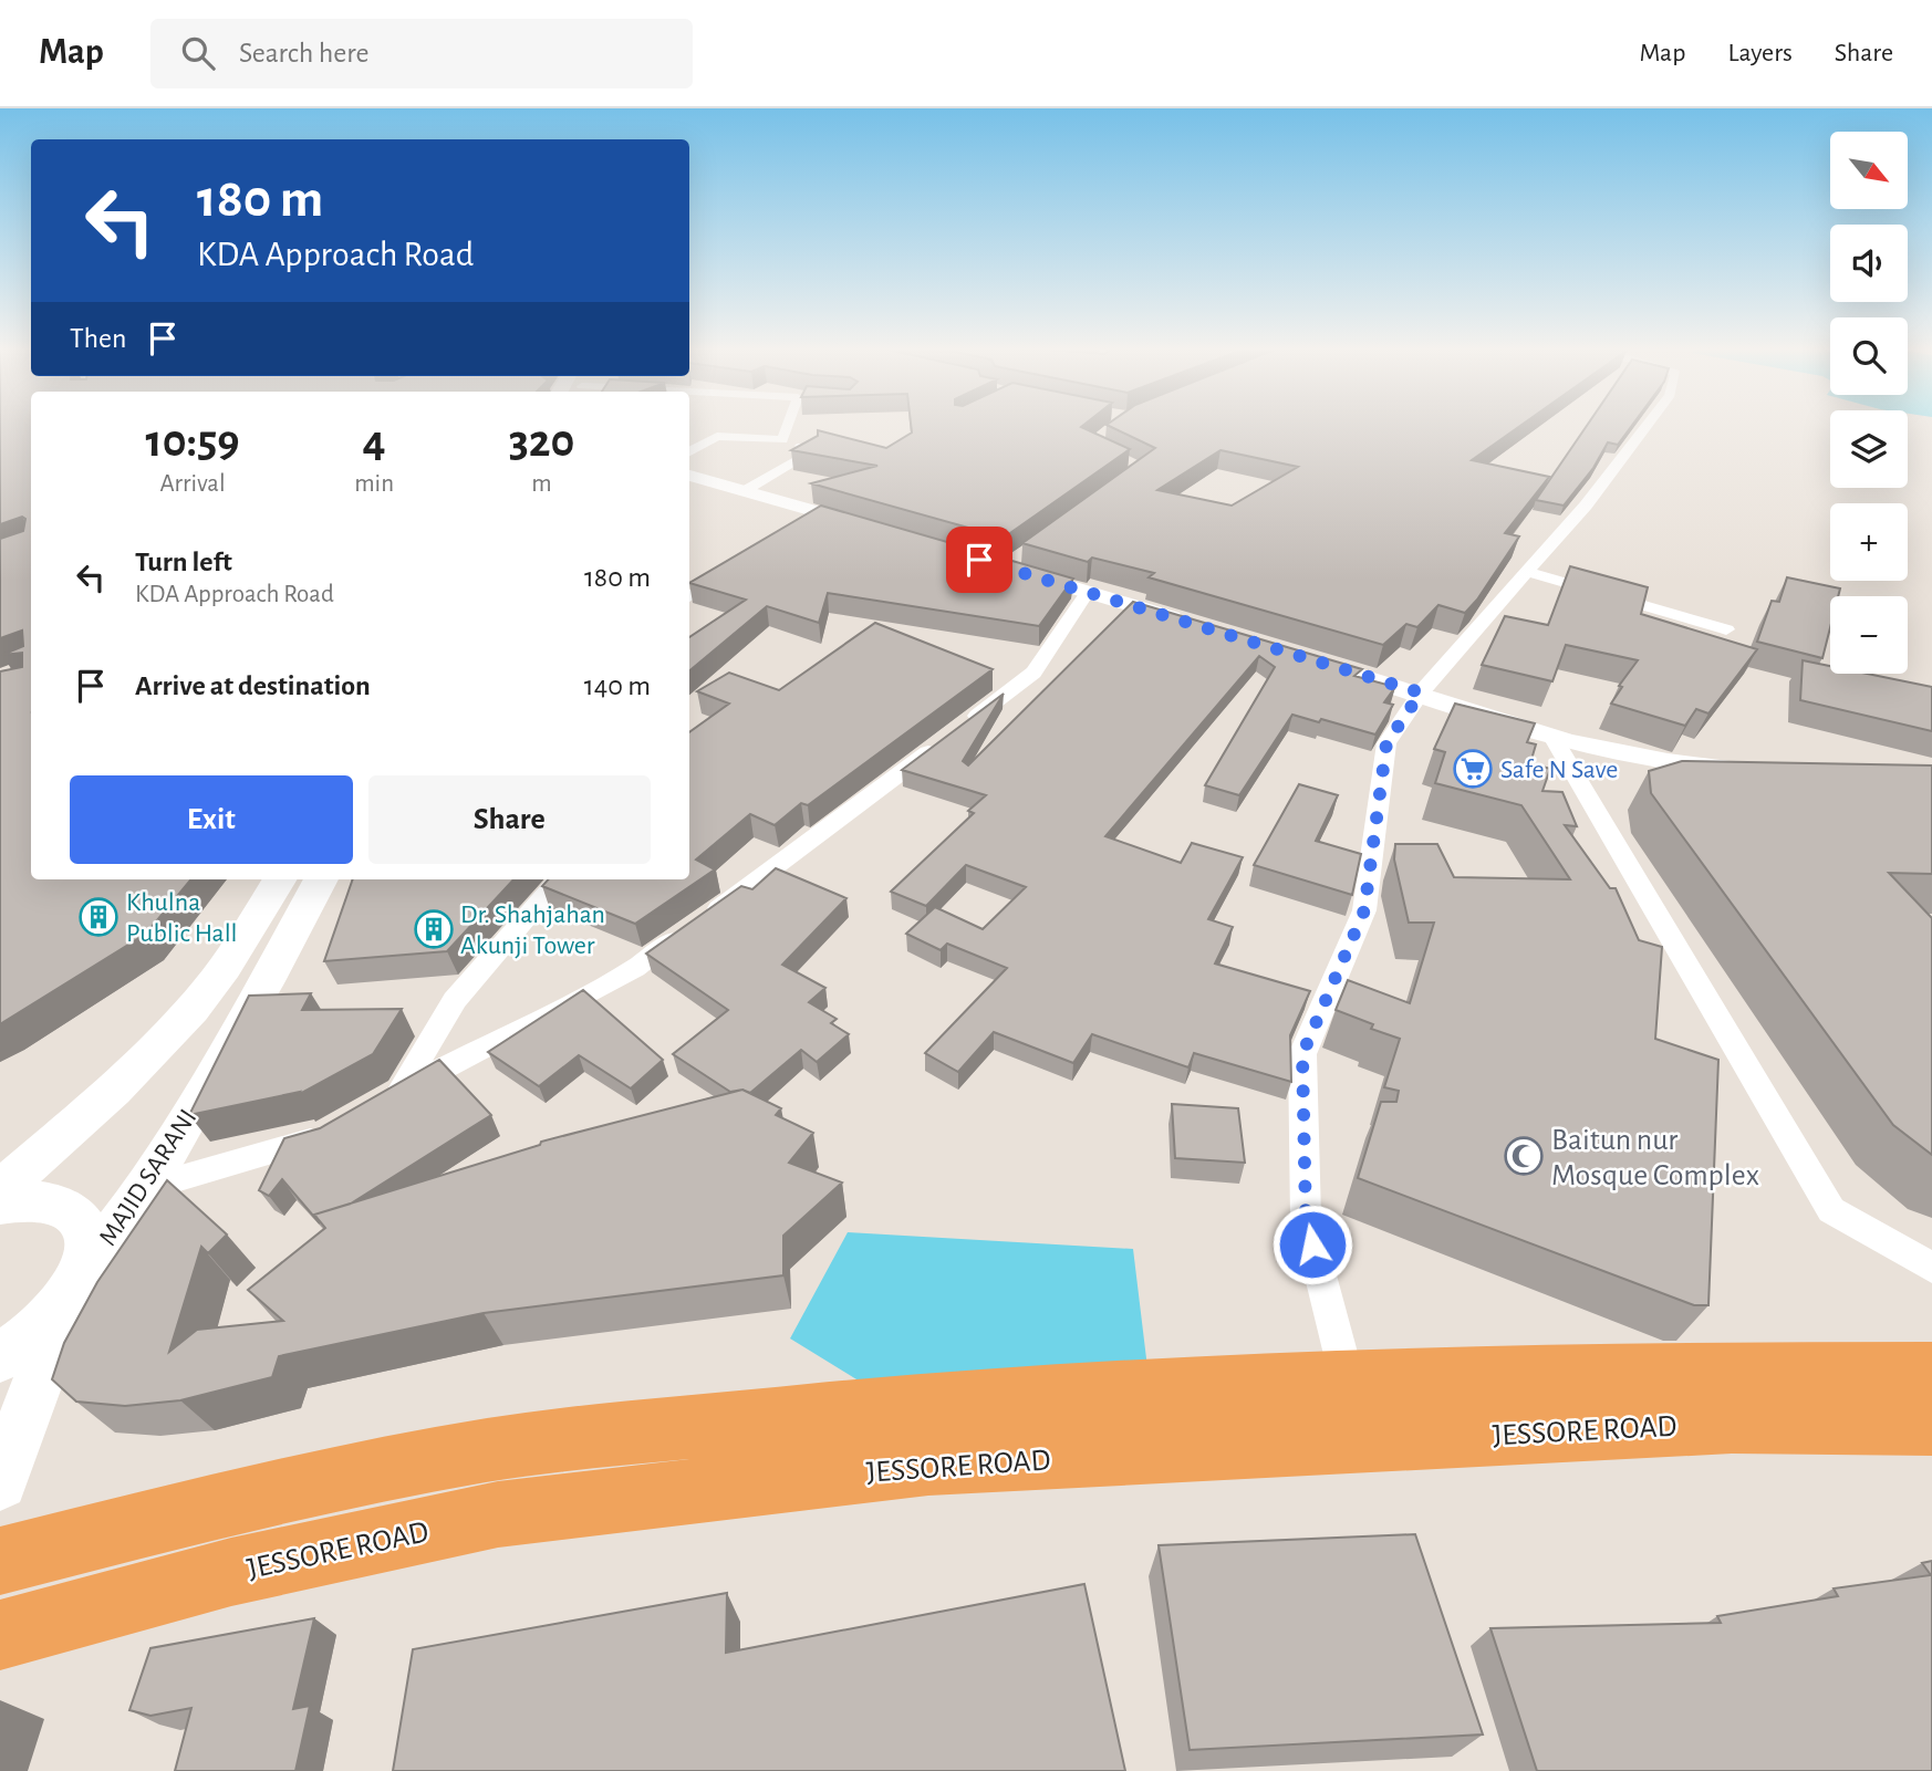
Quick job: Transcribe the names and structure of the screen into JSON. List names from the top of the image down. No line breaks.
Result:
{"streets":{"highway":["JESSORE ROAD"],"main road":["MAJID SARANI"]},"places":{"supermarket":["Safe N Save"],"building":["Khulna Public Hall","Dr. Shahjahan Akunji Tower"],"mosque":["Baitun nur Mosque Complex"]},"north":"bottom right","page":{"header":"Map","search":"Search here","nav":["Map","Layers","Share"],"map_buttons":["+","−"],"turn":["180 m","KDA Approach Road"],"then":"Then","eta":["10:59","Arrival","4","min","320","m"],"list":[{"name":"Turn left","note":"KDA Approach Road","value":"180 m"},{"name":"Arrive at destination","value":"140 m"}],"buttons":["Exit","Share"]}}
